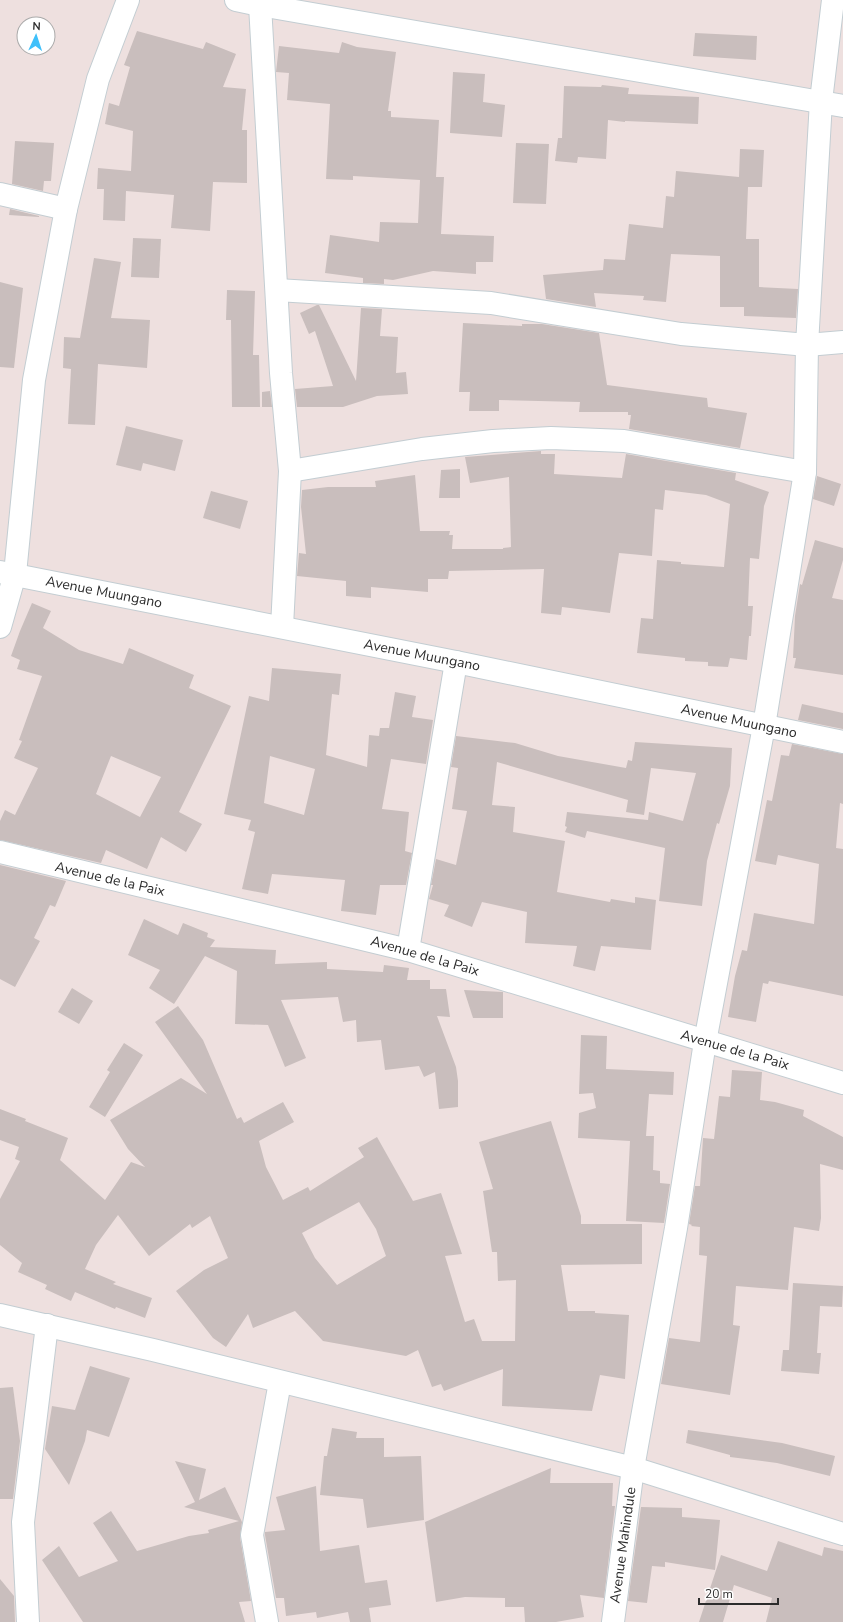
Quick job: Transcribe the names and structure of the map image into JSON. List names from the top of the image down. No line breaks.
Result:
{"streets":{"street":["Avenue Muungano","Avenue de la Paix","Avenue Mahindule"]},"crossings":[["Avenue Muungano","Avenue Mahindule"],["Avenue de la Paix","Avenue Mahindule"]],"scale_bar":"20 m","north":"top"}
